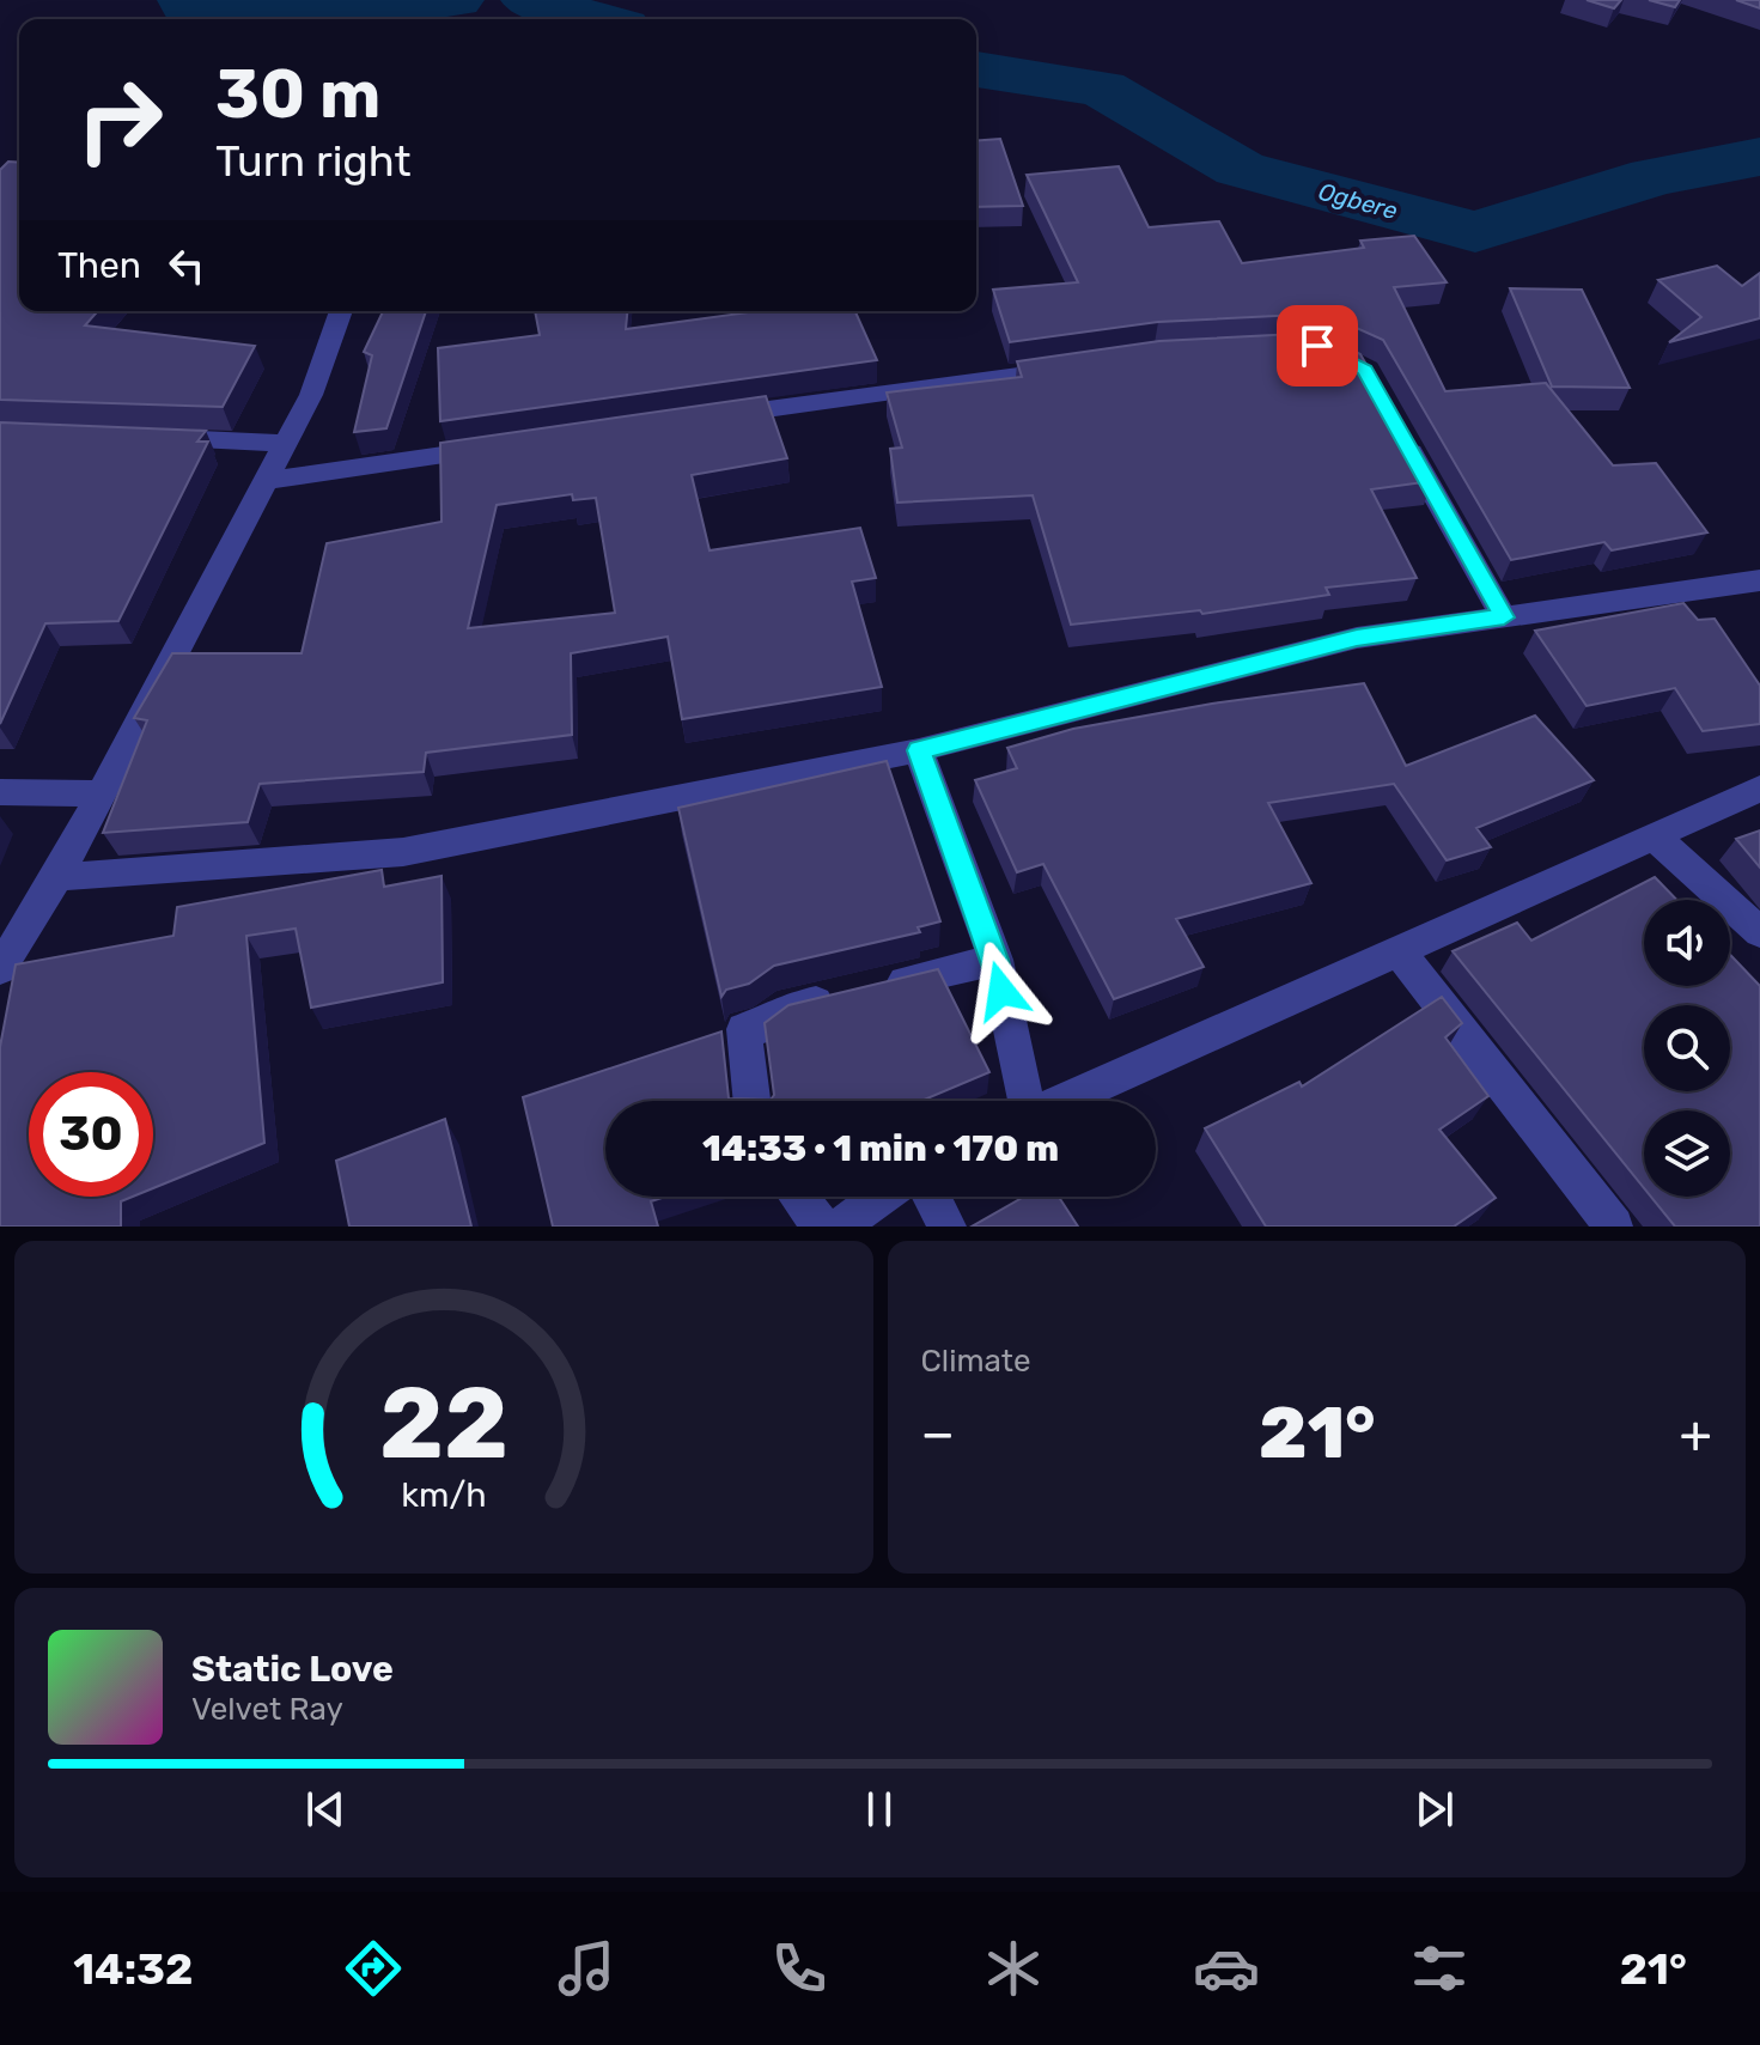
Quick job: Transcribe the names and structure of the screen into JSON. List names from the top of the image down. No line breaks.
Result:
{"water":["Ogbere"],"page":{"turn":["30 m","Turn right"],"then":"Then","limit":"30","trip":"14:33 · 1 min · 170 m","tile":"Climate","heat":["−","21°","+"],"song":["Static Love","Velvet Ray"],"tabs":["14:32","21°"],"gauge":["22","km/h"]}}
